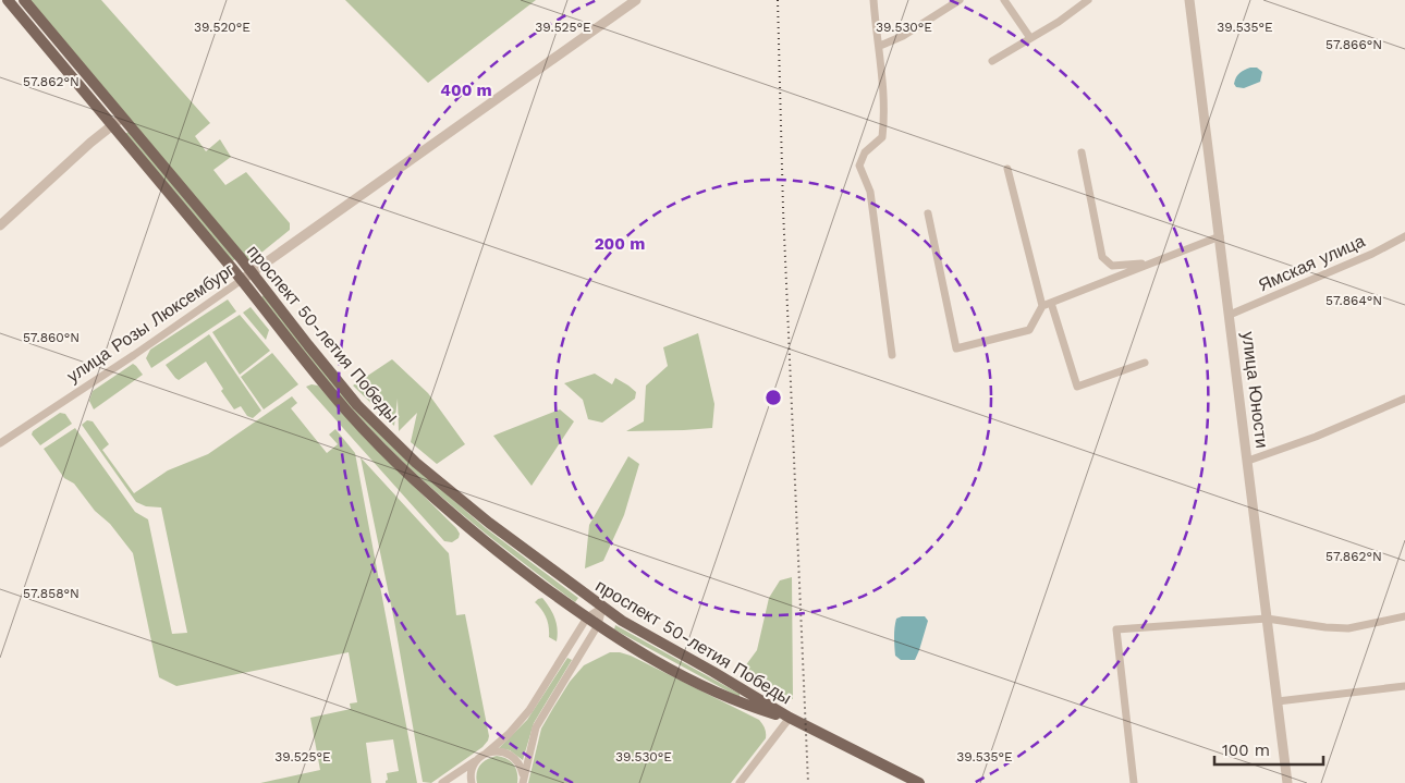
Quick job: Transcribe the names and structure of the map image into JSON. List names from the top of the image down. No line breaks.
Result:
{"streets":{"main road":["проспект 50-летия Победы"],"street":["Ямская улица","улица Розы Люксембург","улица Юности"]},"crossings":[["Ямская улица","улица Юности"],["улица Розы Люксембург","проспект 50-летия Победы"]],"scale_bar":"100 m","coordinates":["39.520°E","39.525°E","39.530°E","39.535°E","57.866°N","57.862°N","57.864°N","57.860°N","57.858°N"],"rings":["400 m","200 m"]}
